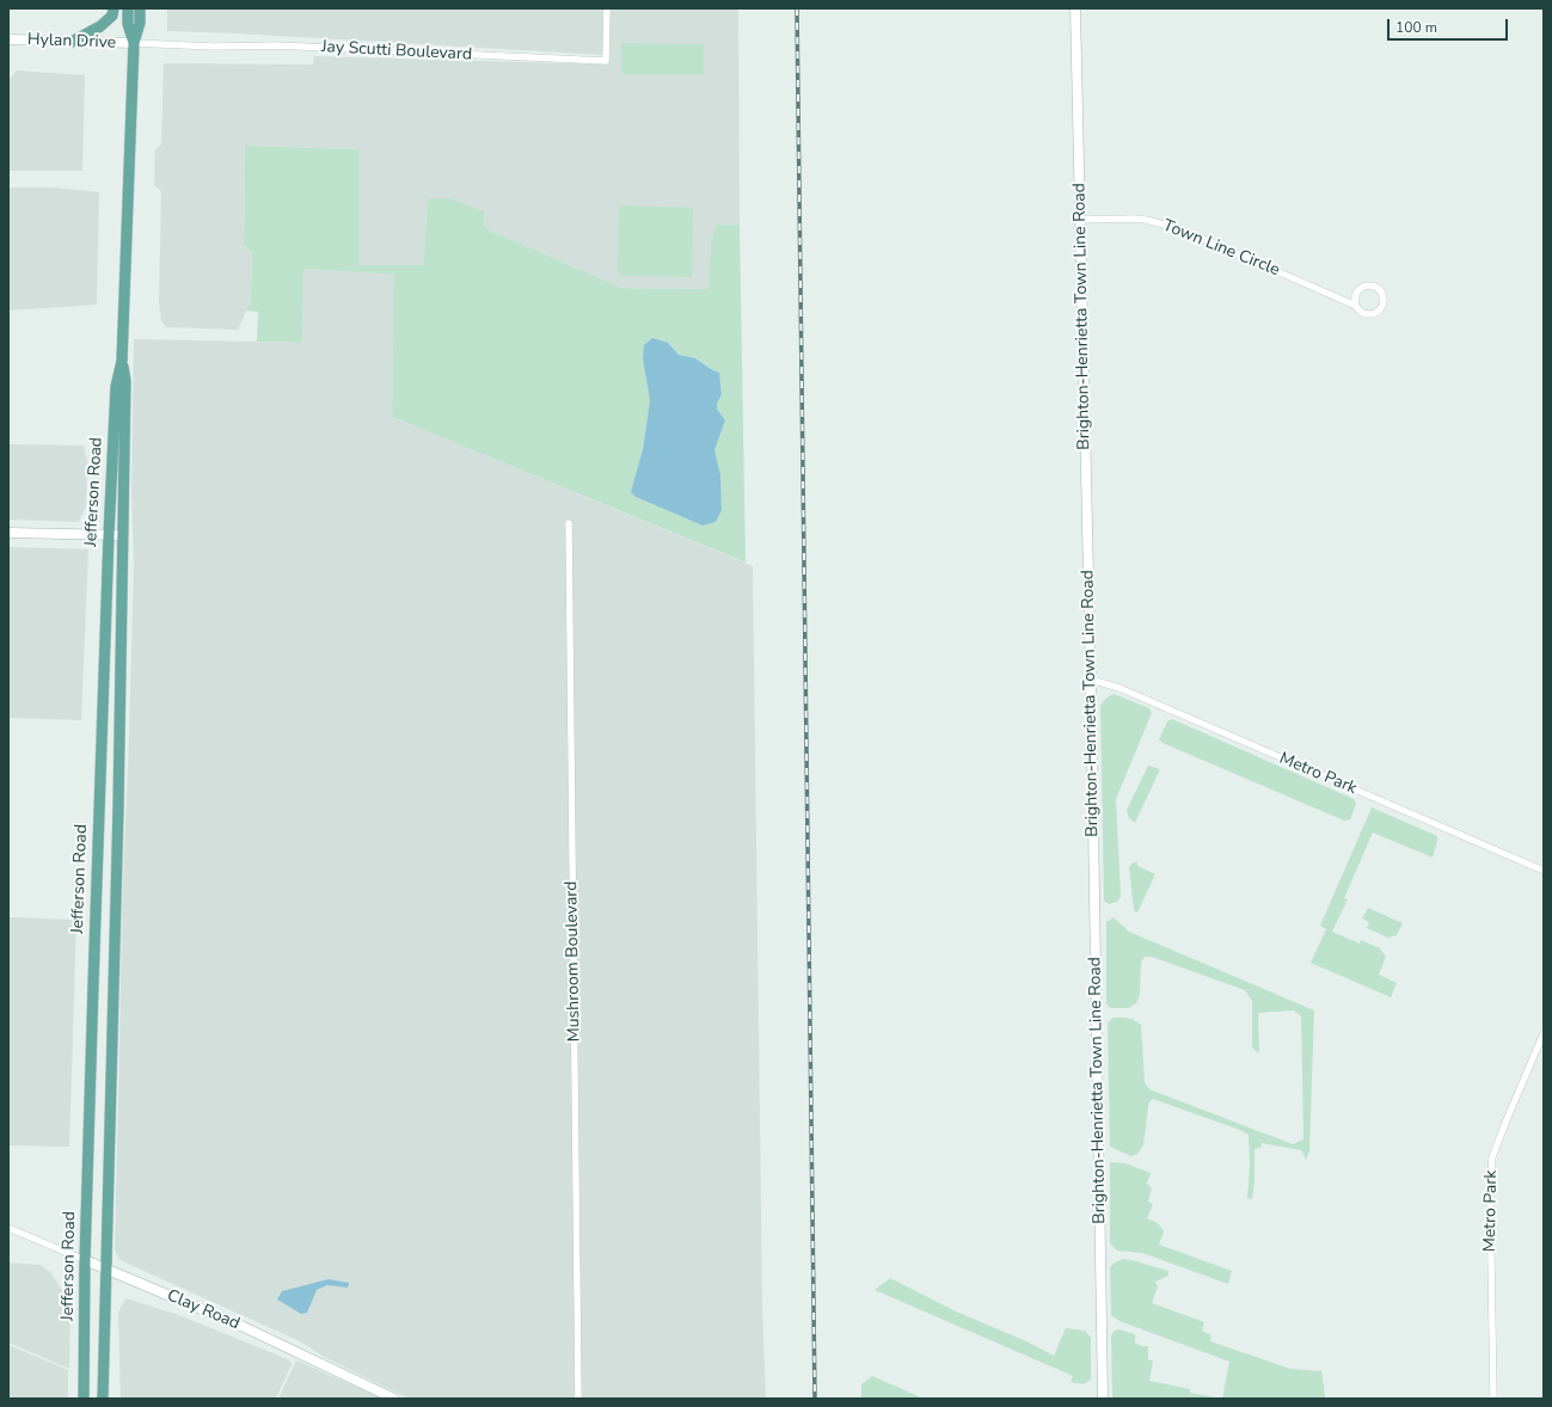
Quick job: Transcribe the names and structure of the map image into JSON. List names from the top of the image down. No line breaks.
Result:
{"streets":{"main road":["Jefferson Road"],"street":["Hylan Drive","Jay Scutti Boulevard","Town Line Circle","Brighton-Henrietta Town Line Road","Metro Park","Mushroom Boulevard","Clay Road"]},"crossings":[["Hylan Drive","Jay Scutti Boulevard"],["Hylan Drive","Jefferson Road"],["Jay Scutti Boulevard","Jefferson Road"],["Town Line Circle","Brighton-Henrietta Town Line Road"],["Brighton-Henrietta Town Line Road","Metro Park"],["Jefferson Road","Clay Road"]],"scale_bar":"100 m"}
